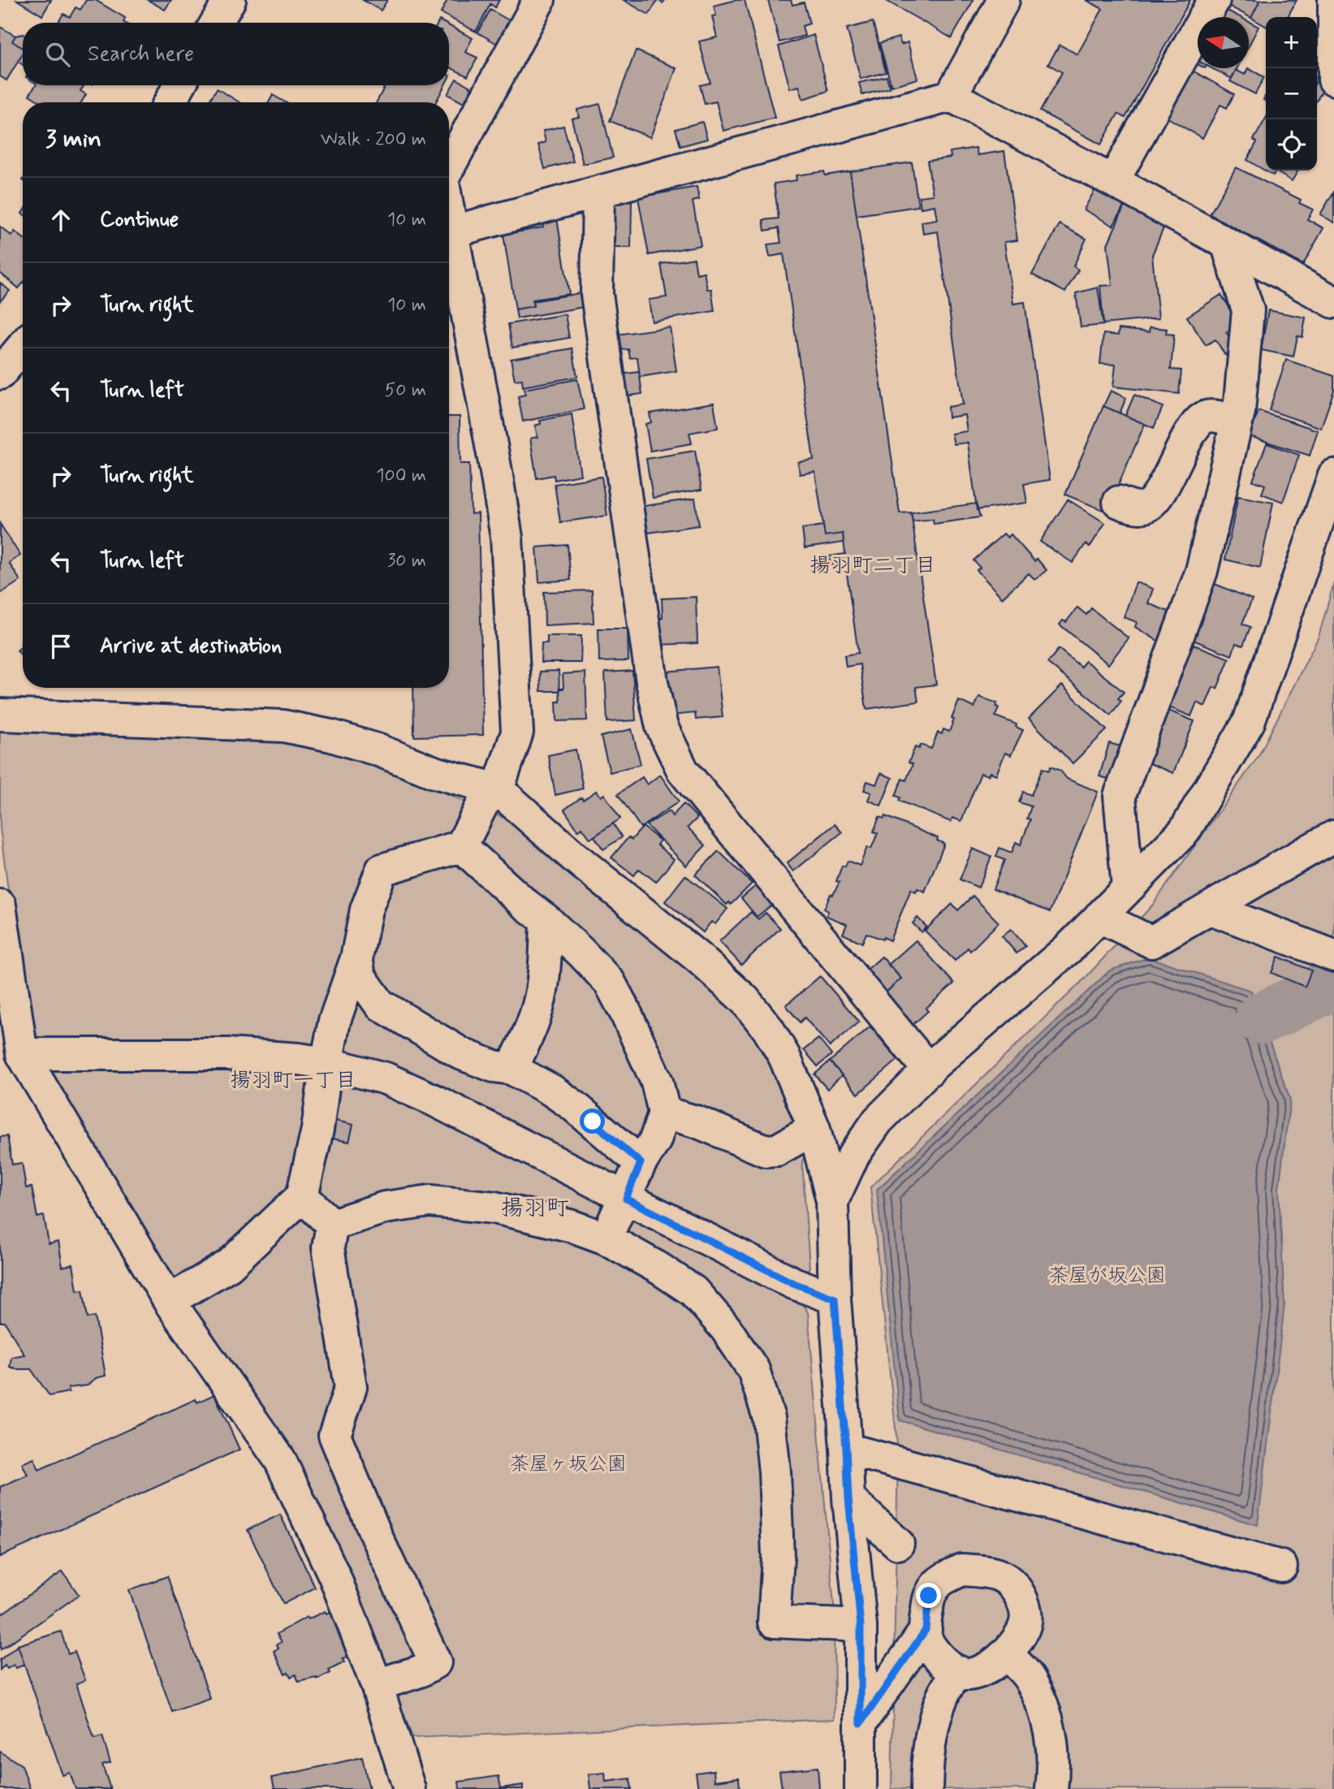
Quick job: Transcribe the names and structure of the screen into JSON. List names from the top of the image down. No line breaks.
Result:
{"districts":["揚羽町二丁目","揚羽町一丁目","揚羽町"],"parks":["茶屋が坂公園","茶屋ヶ坂公園"],"north":"left","page":{"map_buttons":["+","−"],"search":"Search here","heading":["3 min","Walk · 200 m"],"list":[["Continue","10 m"],["Turn right","10 m"],["Turn left","50 m"],["Turn right","100 m"],["Turn left","30 m"],"Arrive at destination"]}}
